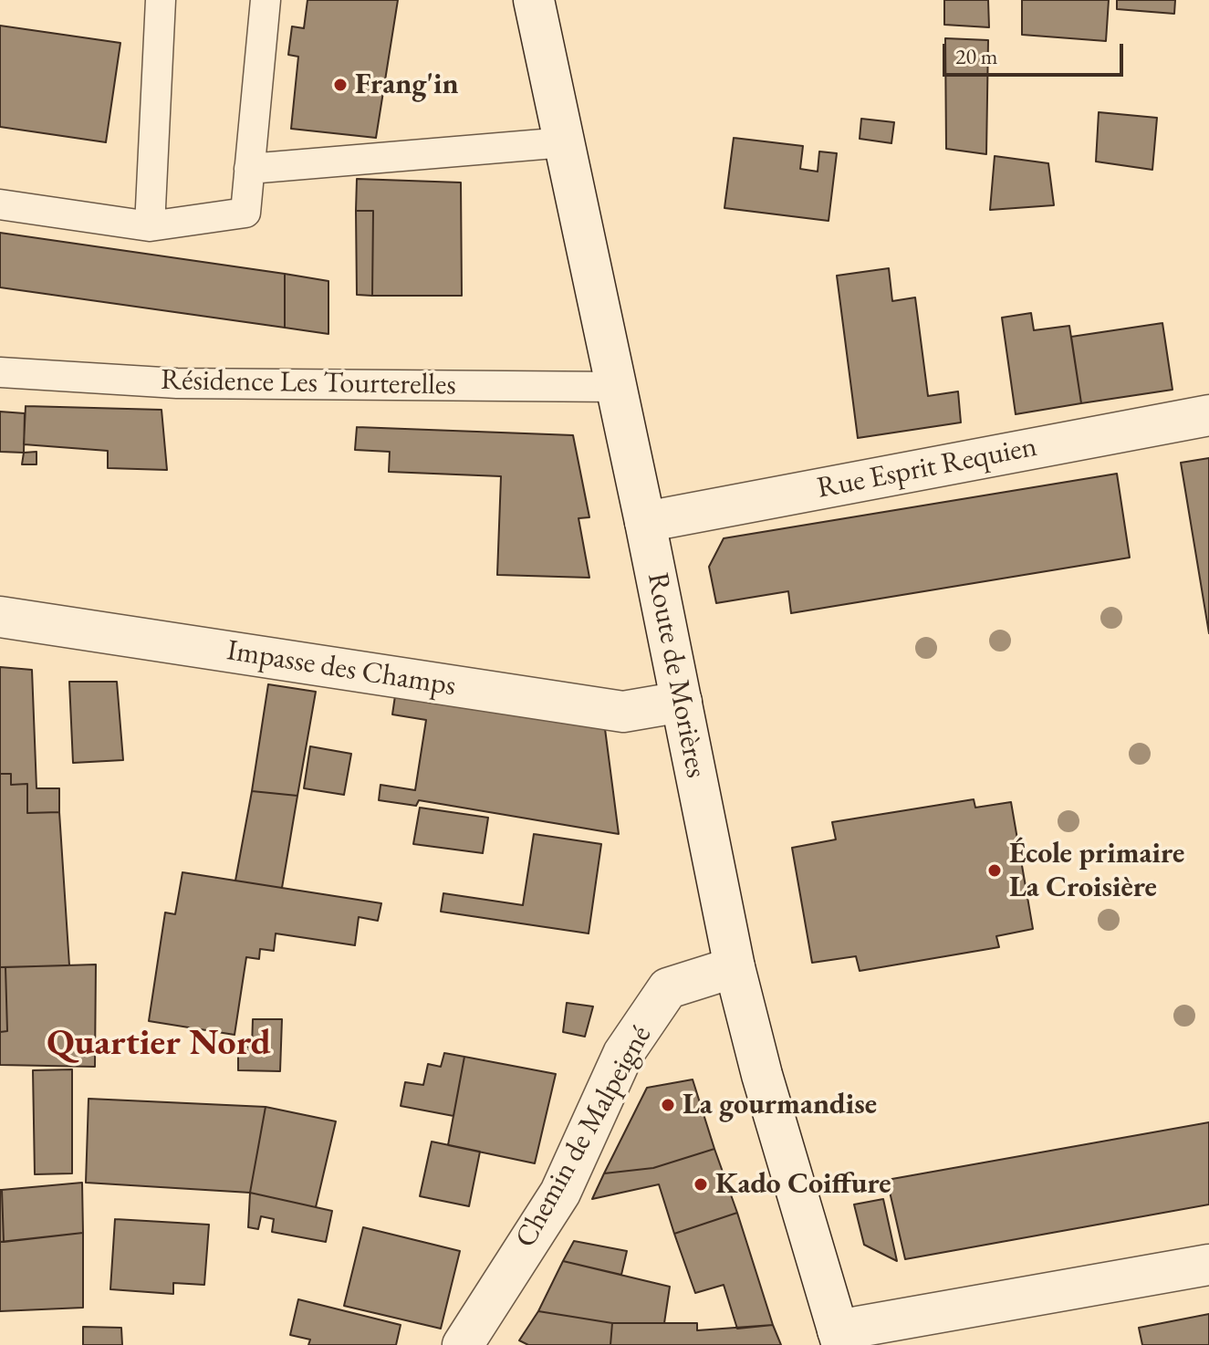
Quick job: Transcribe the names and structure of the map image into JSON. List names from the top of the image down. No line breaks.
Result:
{"streets":{"street":["Rue Esprit Requien","Impasse des Champs","Route de Morières","Chemin de Malpeigné"],"lane":["Résidence Les Tourterelles"]},"crossings":[["Résidence Les Tourterelles","Route de Morières"],["Rue Esprit Requien","Route de Morières"],["Impasse des Champs","Route de Morières"],["Route de Morières","Chemin de Malpeigné"]],"districts":["Quartier Nord"],"places":["Frang'in","École primaire La Croisière","La gourmandise","Kado Coiffure"],"scale_bar":"20 m"}
